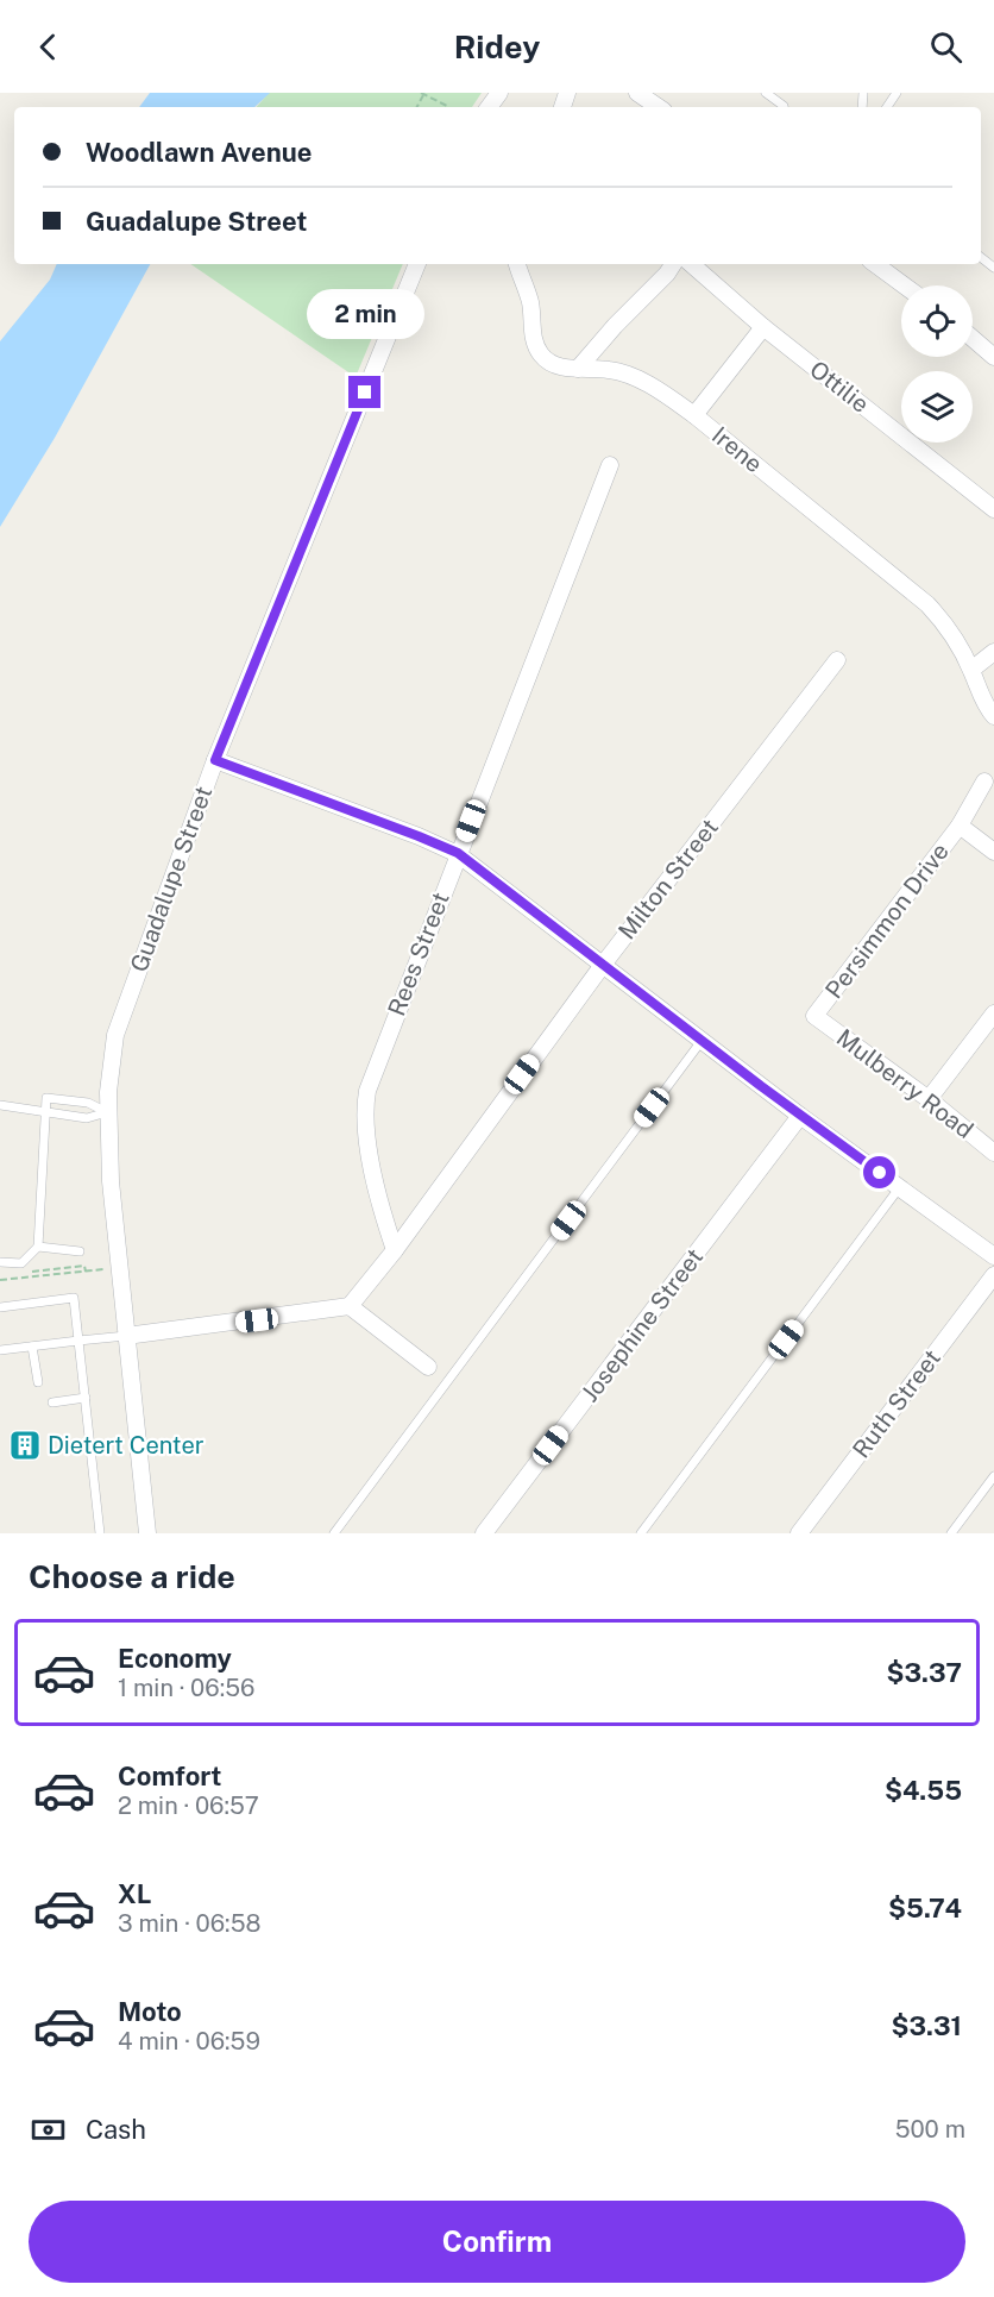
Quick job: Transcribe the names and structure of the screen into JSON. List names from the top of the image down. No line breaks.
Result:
{"streets":{"street":["Ottilie","Irene","Guadalupe Street","Milton Street","Persimmon Drive","Rees Street","Mulberry Road","Josephine Street","Ruth Street"]},"crossings":[["Milton Street","Rees Street"],["Persimmon Drive","Mulberry Road"]],"places":{"building":["Dietert Center"]},"page":{"header":"Ridey","banner":["Woodlawn Avenue","Guadalupe Street"],"bubble":"2 min","heading":"Choose a ride","list":[{"name":"Economy","note":"1 min · 06:56","value":"$3.37"},{"name":"Comfort","note":"2 min · 06:57","value":"$4.55"},{"name":"XL","note":"3 min · 06:58","value":"$5.74"},{"name":"Moto","note":"4 min · 06:59","value":"$3.31"}],"pay":["Cash","500 m"],"buttons":"Confirm"}}
